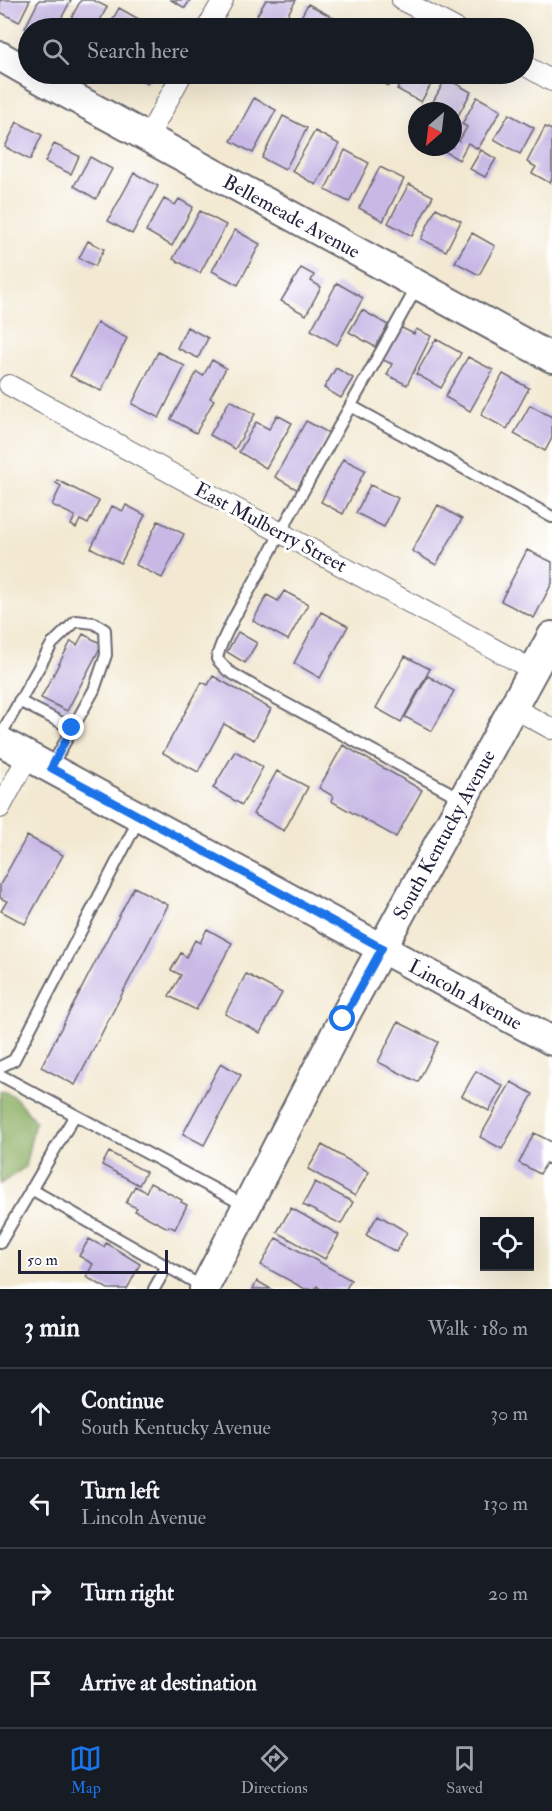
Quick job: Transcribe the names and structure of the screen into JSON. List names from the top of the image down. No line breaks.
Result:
{"streets":{"street":["Bellemeade Avenue","East Mulberry Street","South Kentucky Avenue","Lincoln Avenue"]},"crossings":[["East Mulberry Street","South Kentucky Avenue"],["South Kentucky Avenue","Lincoln Avenue"]],"scale_bar":"50 m","north":"bottom left","page":{"search":"Search here","scale":"50 m","heading":["3 min","Walk · 180 m"],"list":[["Continue","South Kentucky Avenue","30 m"],["Turn left","Lincoln Avenue","130 m"],["Turn right","20 m"],"Arrive at destination"],"nav":["Map","Directions","Saved"]}}
